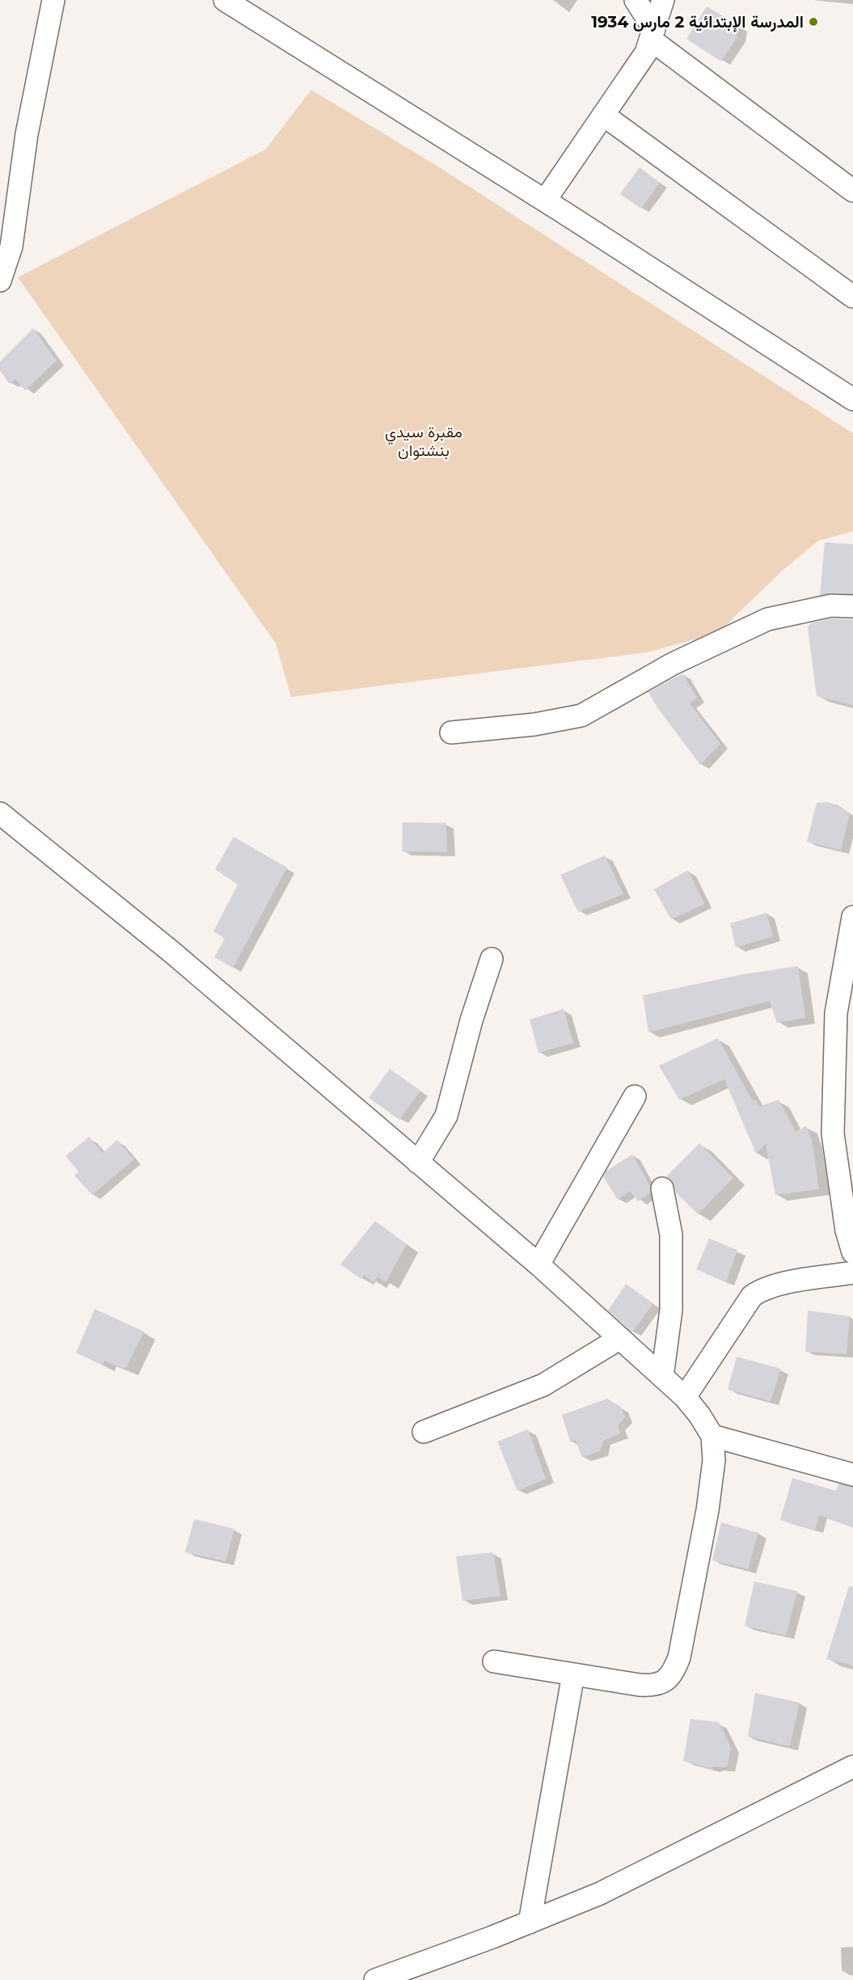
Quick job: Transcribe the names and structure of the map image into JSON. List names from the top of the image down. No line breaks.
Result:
{"parks":["مقبرة سيدي بنشتوان"],"places":["المدرسة الإبتدائية 2 مارس 1934"]}
